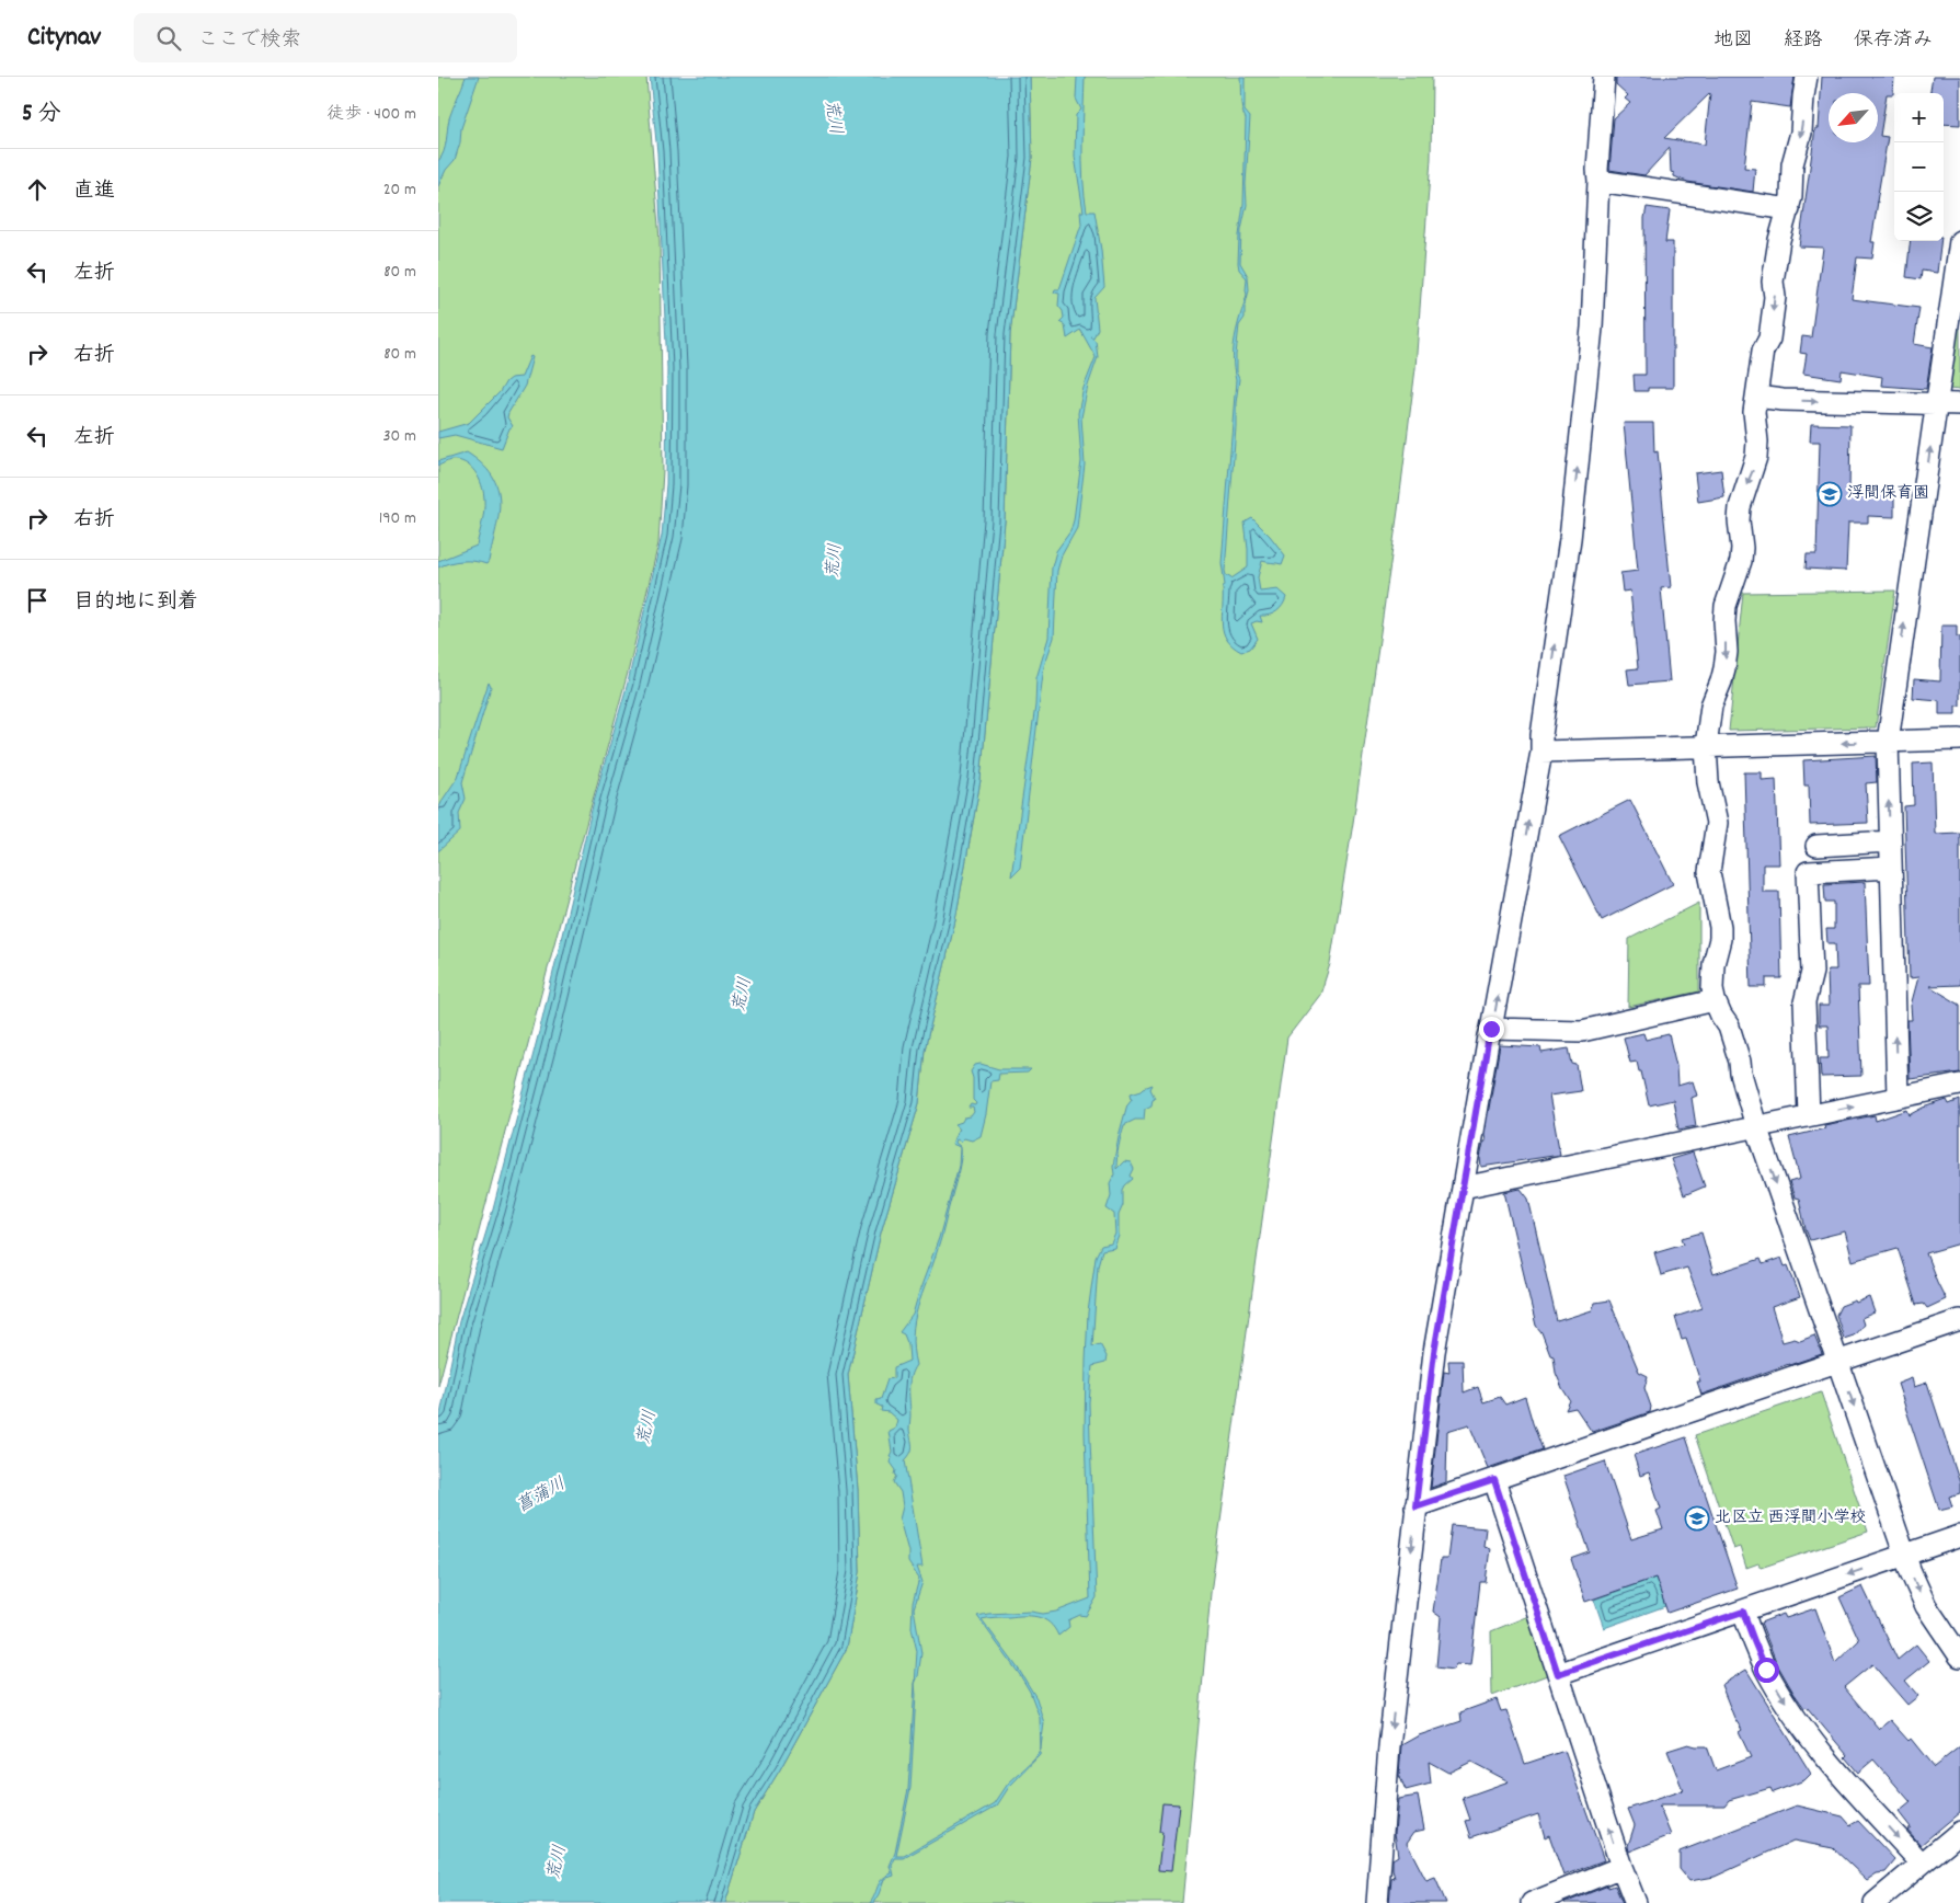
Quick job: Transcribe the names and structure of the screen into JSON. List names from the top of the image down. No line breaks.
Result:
{"water":["荒川","菖蒲川"],"places":{"school or university":["浮間保育園","北区立 西浮間小学校"]},"north":"bottom left","page":{"header":"Citynav","search":"ここで検索","nav":["地図","経路","保存済み"],"heading":["5 分","徒歩 · 400 m"],"map_buttons":["+","−"],"list":[["直進","20 m"],["左折","80 m"],["右折","80 m"],["左折","30 m"],["右折","190 m"],"目的地に到着"]}}
